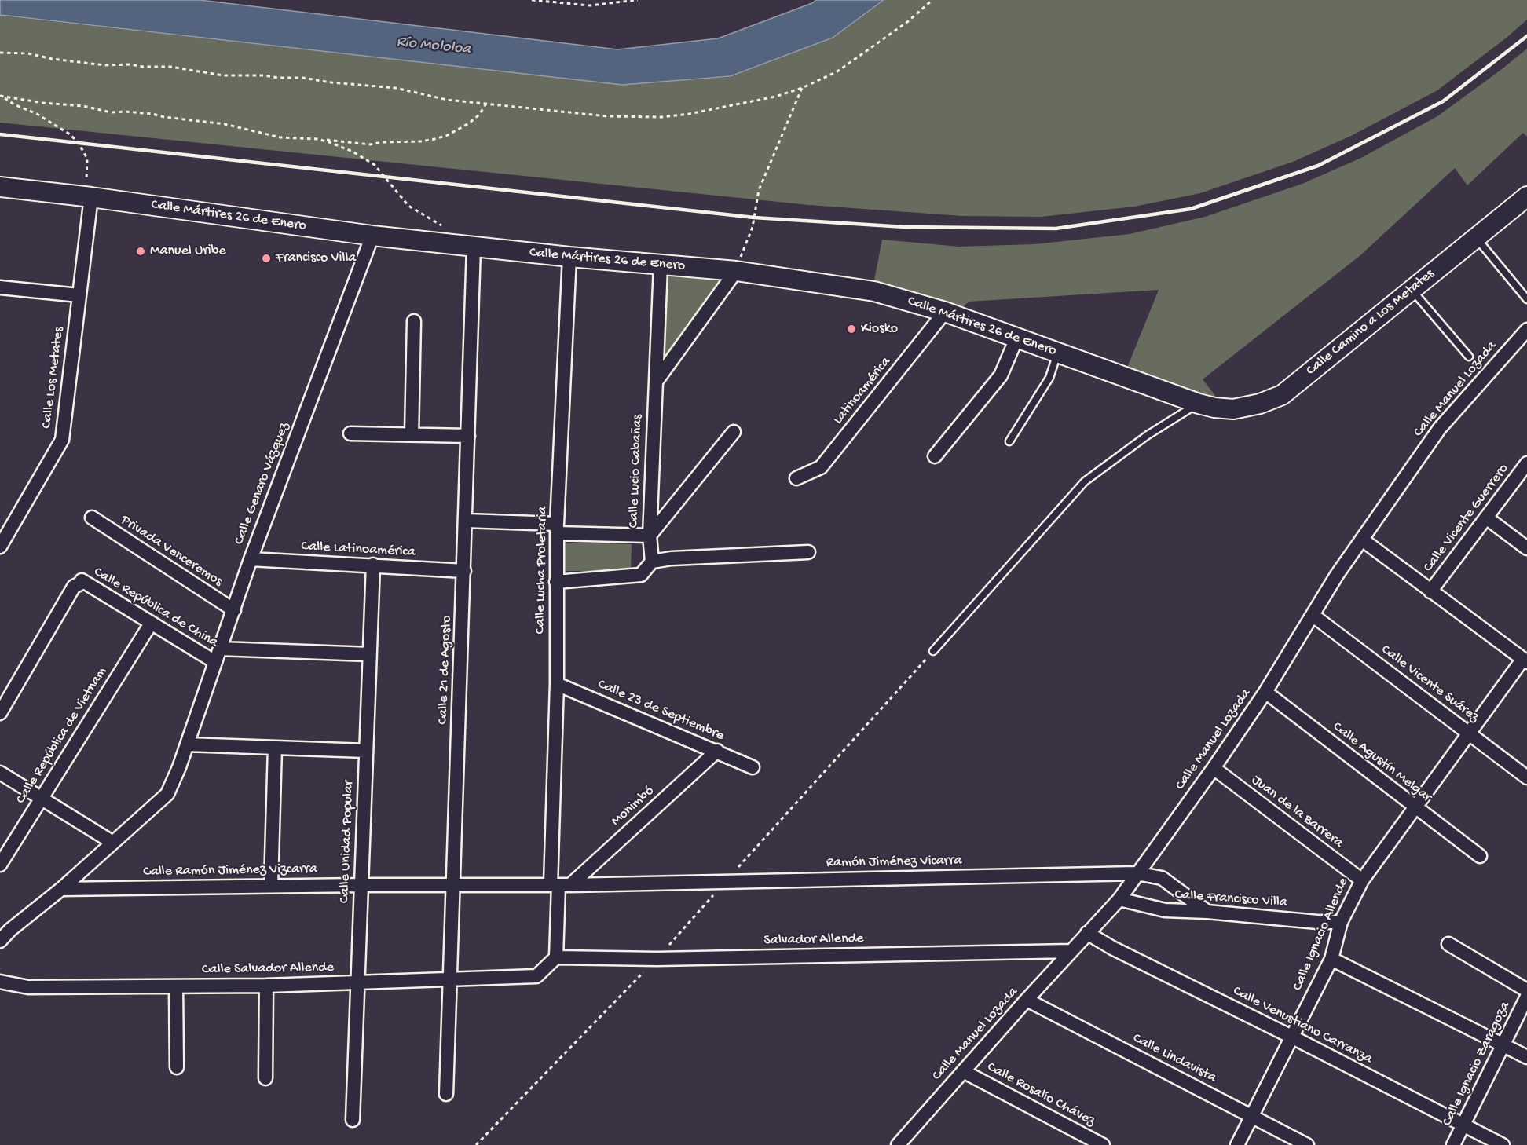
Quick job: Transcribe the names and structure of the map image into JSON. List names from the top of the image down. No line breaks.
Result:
{"streets":{"street":["Calle Mártires 26 de Enero","Calle Camino a Los Metates","Calle Los Metates","Calle Manuel Lozada","Latinoamérica","Calle Lucio Cabañas","Calle Genaro Vázquez","Calle Vicente Guerrero","Calle Latinoamérica","Privada Venceremos","Calle Lucha Proletaria","Calle República de China","Calle 21 de Agosto","Calle Vicente Suárez","Calle 23 de Septiembre","Calle República de Vietnam","Calle Agustín Melgar","Monimbó","Juan de la Barrera","Calle Unidad Popular","Ramón Jiménez Vicarra","Calle Ramón Jiménez Vizcarra","Calle Francisco Villa","Calle Ignacio Allende","Salvador Allende","Calle Salvador Allende","Calle Venustiano Carranza","Calle Lindavista","Calle Ignacio Zaragoza","Calle Rosalío Chávez"]},"crossings":[["Calle Mártires 26 de Enero","Calle Camino a Los Metates"],["Calle Mártires 26 de Enero","Calle Los Metates"],["Calle Mártires 26 de Enero","Latinoamérica"],["Calle Mártires 26 de Enero","Calle Lucio Cabañas"],["Calle Mártires 26 de Enero","Calle Genaro Vázquez"],["Calle Mártires 26 de Enero","Calle Lucha Proletaria"],["Calle Mártires 26 de Enero","Calle 21 de Agosto"],["Calle Manuel Lozada","Calle Vicente Suárez"],["Calle Manuel Lozada","Calle Agustín Melgar"],["Calle Manuel Lozada","Juan de la Barrera"],["Calle Manuel Lozada","Ramón Jiménez Vicarra"],["Calle Manuel Lozada","Calle Francisco Villa"],["Calle Manuel Lozada","Salvador Allende"],["Calle Manuel Lozada","Calle Venustiano Carranza"],["Calle Manuel Lozada","Calle Lindavista"],["Calle Manuel Lozada","Calle Rosalío Chávez"],["Calle Genaro Vázquez","Calle Latinoamérica"],["Calle Genaro Vázquez","Privada Venceremos"],["Calle Genaro Vázquez","Calle República de China"],["Calle Latinoamérica","Calle 21 de Agosto"],["Calle Latinoamérica","Calle Unidad Popular"],["Calle Lucha Proletaria","Calle 23 de Septiembre"],["Calle Lucha Proletaria","Monimbó"],["Calle Lucha Proletaria","Ramón Jiménez Vicarra"],["Calle Lucha Proletaria","Calle Ramón Jiménez Vizcarra"],["Calle Lucha Proletaria","Salvador Allende"],["Calle Lucha Proletaria","Calle Salvador Allende"],["Calle República de China","Calle República de Vietnam"],["Calle 21 de Agosto","Calle Ramón Jiménez Vizcarra"],["Calle 21 de Agosto","Calle Salvador Allende"],["Calle Vicente Suárez","Calle Ignacio Allende"],["Calle 23 de Septiembre","Monimbó"],["Calle Agustín Melgar","Calle Ignacio Allende"],["Monimbó","Ramón Jiménez Vicarra"],["Monimbó","Calle Ramón Jiménez Vizcarra"],["Juan de la Barrera","Calle Ignacio Allende"],["Calle Unidad Popular","Calle Ramón Jiménez Vizcarra"],["Calle Unidad Popular","Calle Salvador Allende"],["Ramón Jiménez Vicarra","Calle Ramón Jiménez Vizcarra"],["Ramón Jiménez Vicarra","Calle Francisco Villa"],["Calle Francisco Villa","Calle Ignacio Allende"],["Calle Ignacio Allende","Calle Venustiano Carranza"],["Calle Ignacio Allende","Calle Lindavista"],["Salvador Allende","Calle Salvador Allende"],["Calle Venustiano Carranza","Calle Ignacio Zaragoza"]],"water":["Río Mololoa"],"places":["Manuel Uribe","Francisco Villa","Kiosko"]}
